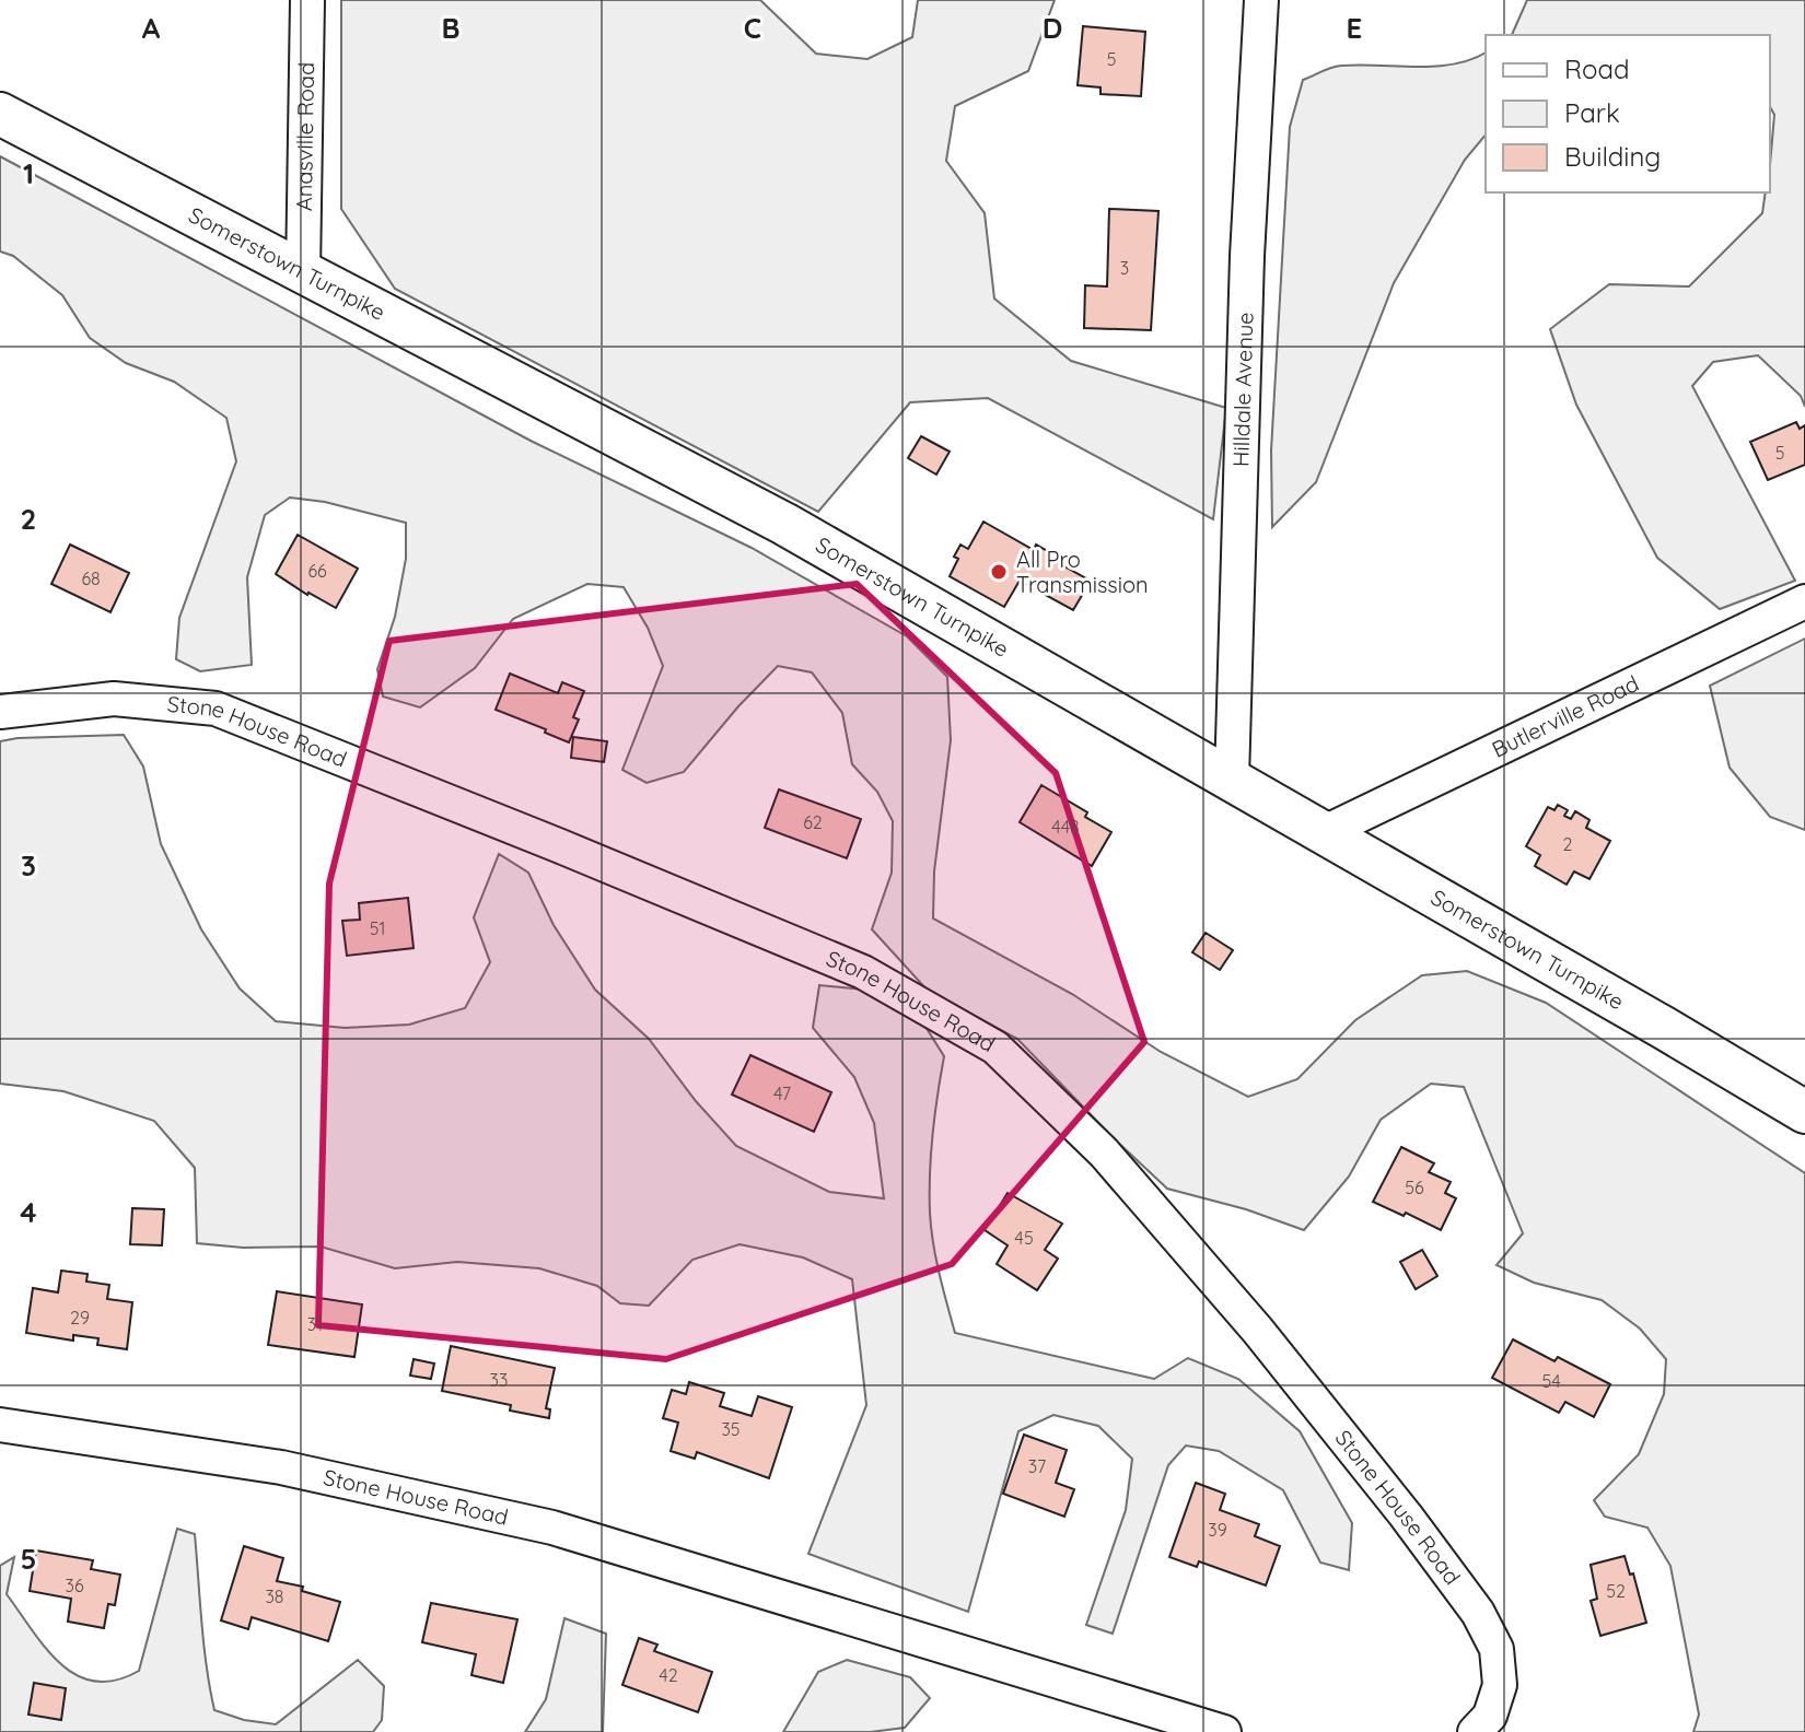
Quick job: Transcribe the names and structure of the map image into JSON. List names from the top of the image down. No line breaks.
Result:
{"streets":{"main road":["Somerstown Turnpike"],"street":["Anasville Road","Hilldale Avenue","Butlerville Road","Stone House Road"]},"crossings":[["Anasville Road","Somerstown Turnpike"],["Somerstown Turnpike","Hilldale Avenue"],["Somerstown Turnpike","Butlerville Road"]],"places":["All Pro Transmission"],"house_numbers":["5","3","5","66","68","62","448","2","51","47","56","45","29","31","33","54","35","37","39","36","52","38","42"],"legend":["Road","Park","Building"],"grid":{"columns":["A","B","C","D","E"],"rows":["1","2","3","4","5"]}}
